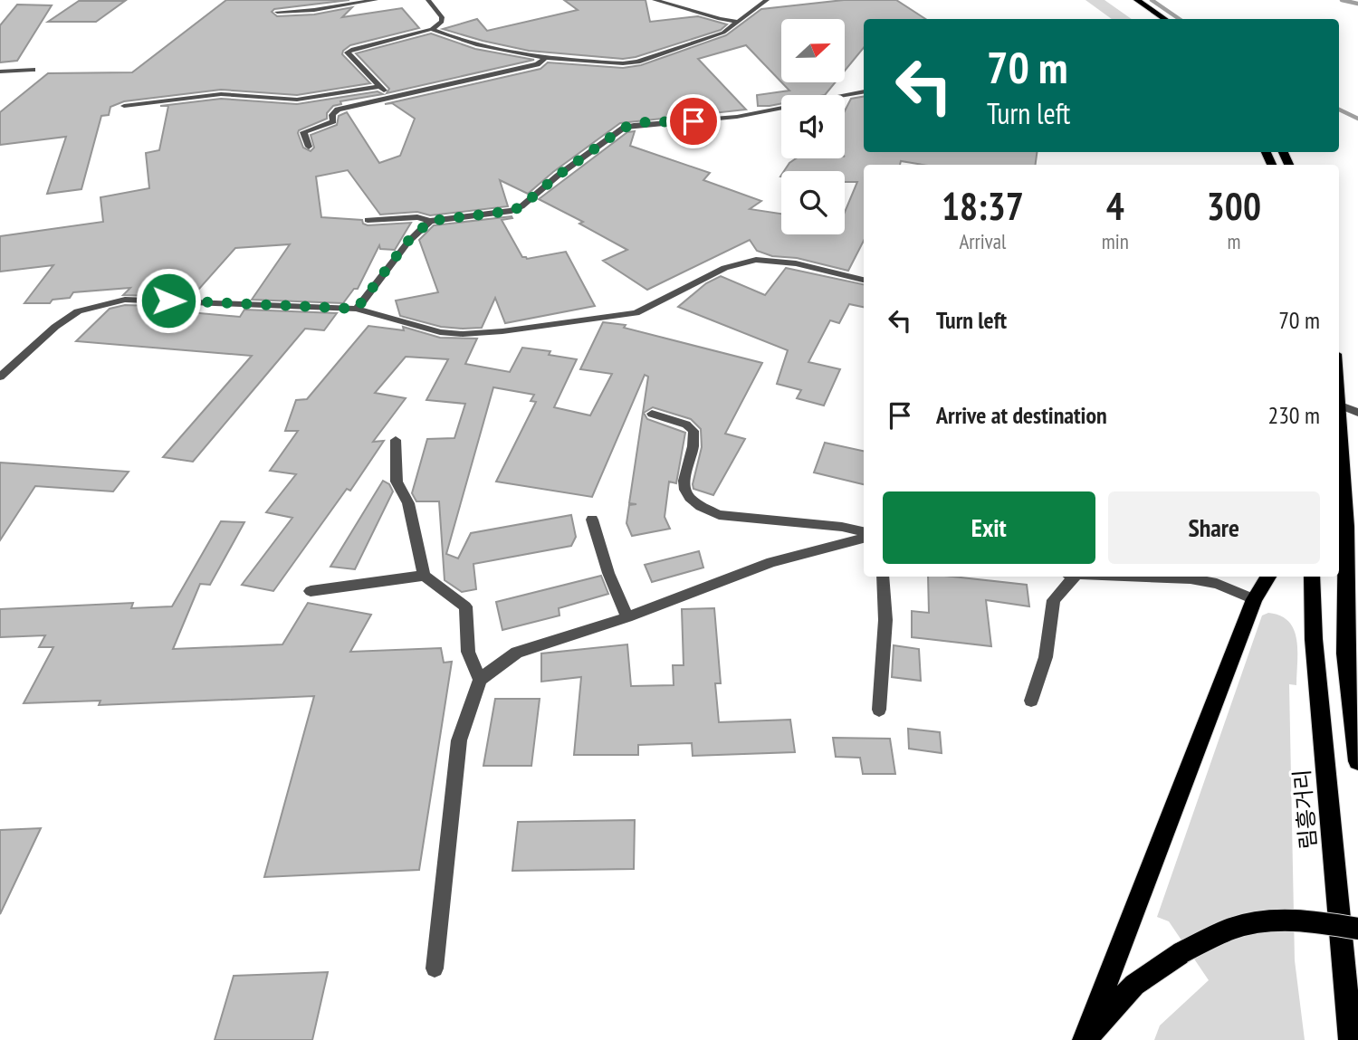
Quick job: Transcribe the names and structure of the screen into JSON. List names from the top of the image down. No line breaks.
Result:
{"streets":{"main road":["림흥거리"]},"north":"right","page":{"turn":["70 m","Turn left"],"eta":["18:37","Arrival","4","min","300","m"],"list":[{"name":"Turn left","value":"70 m"},{"name":"Arrive at destination","value":"230 m"}],"buttons":["Exit","Share"]}}
